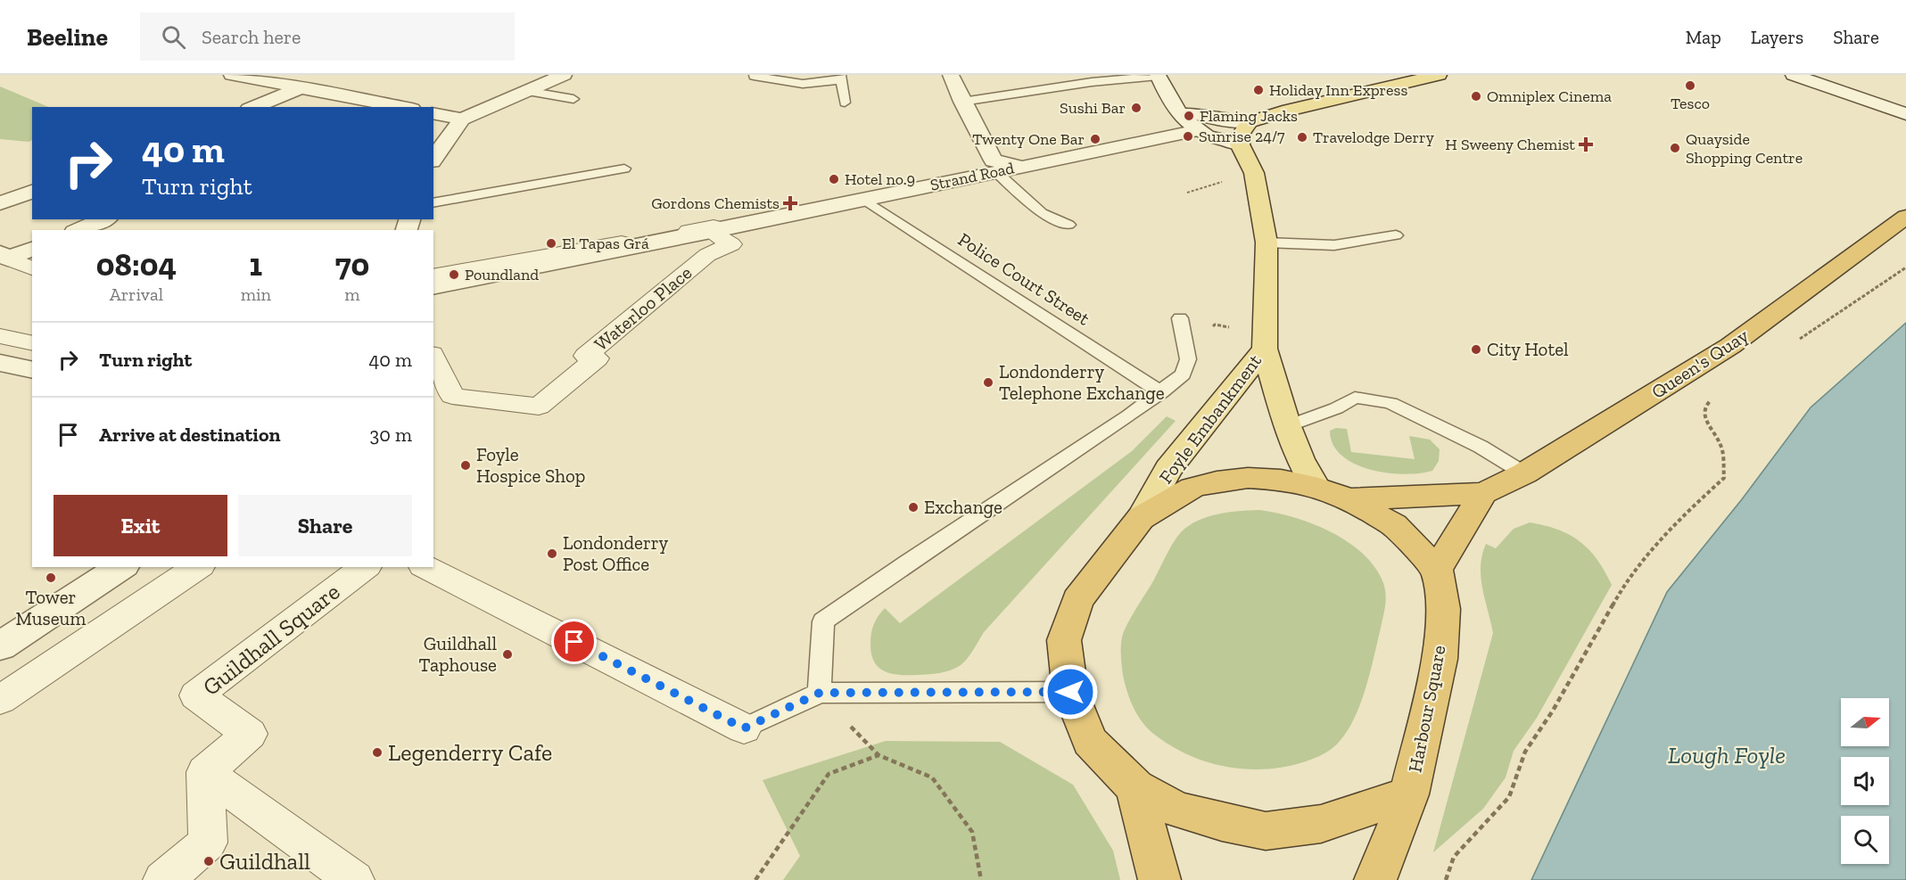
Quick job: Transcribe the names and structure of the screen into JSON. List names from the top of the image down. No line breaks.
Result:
{"streets":{"highway":["Queen's Quay","Harbour Square"],"main road":["Foyle Embankment"],"street":["Strand Road","Waterloo Place","Guildhall Square"],"lane":["Police Court Street"]},"crossings":[["Strand Road","Police Court Street"],["Strand Road","Waterloo Place"],["Queen's Quay","Harbour Square"],["Foyle Embankment","Harbour Square"]],"water":["Lough Foyle"],"places":{"other":["Tesco","Holiday Inn Express","Omniplex Cinema","Sushi Bar","Flaming Jacks","Sunrise 24/7","Travelodge Derry","Twenty One Bar","Quayside Shopping Centre","Hotel no.9","El Tapas Grá","Poundland","City Hotel","Londonderry Telephone Exchange","Foyle Hospice Shop","Exchange","Londonderry Post Office","Tower Museum","Guildhall Taphouse","Legenderry Cafe","Guildhall"],"health":["H Sweeny Chemist","Gordons Chemists"]},"north":"right","page":{"header":"Beeline","search":"Search here","nav":["Map","Layers","Share"],"turn":["40 m","Turn right"],"eta":["08:04","Arrival","1","min","70","m"],"list":[{"name":"Turn right","value":"40 m"},{"name":"Arrive at destination","value":"30 m"}],"buttons":["Exit","Share"]}}
